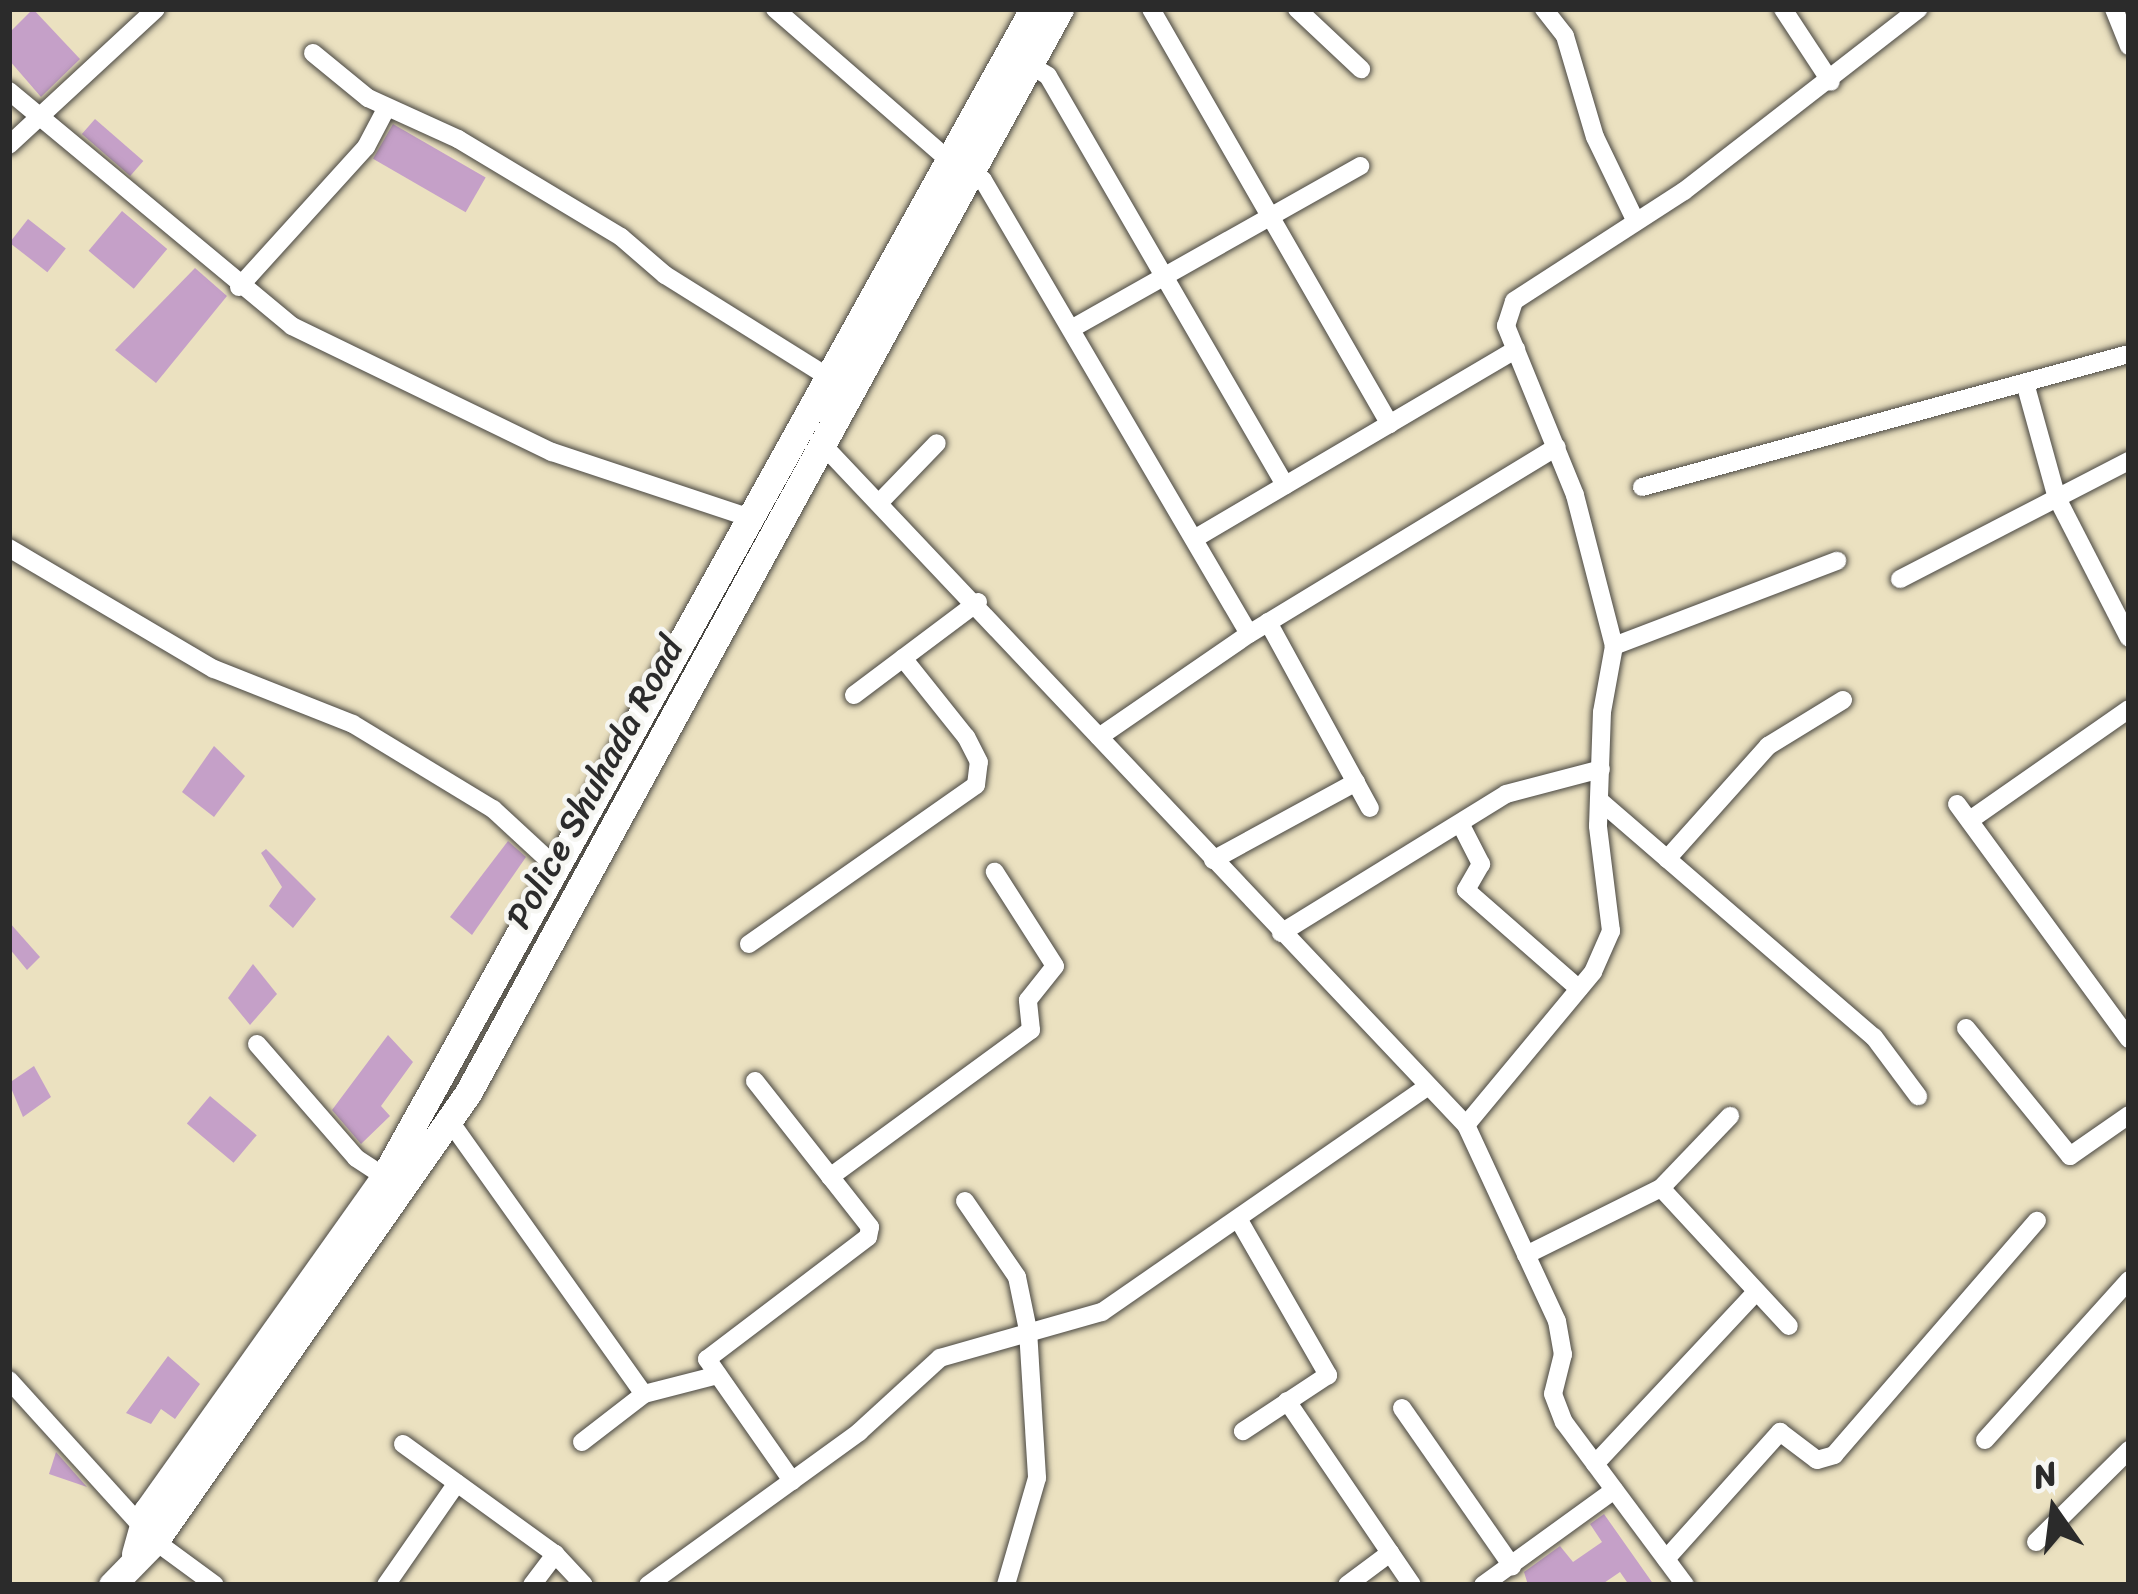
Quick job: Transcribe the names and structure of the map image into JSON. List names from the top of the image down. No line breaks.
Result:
{"streets":{"main road":["Police Shuhada Road"]},"north":"top"}
